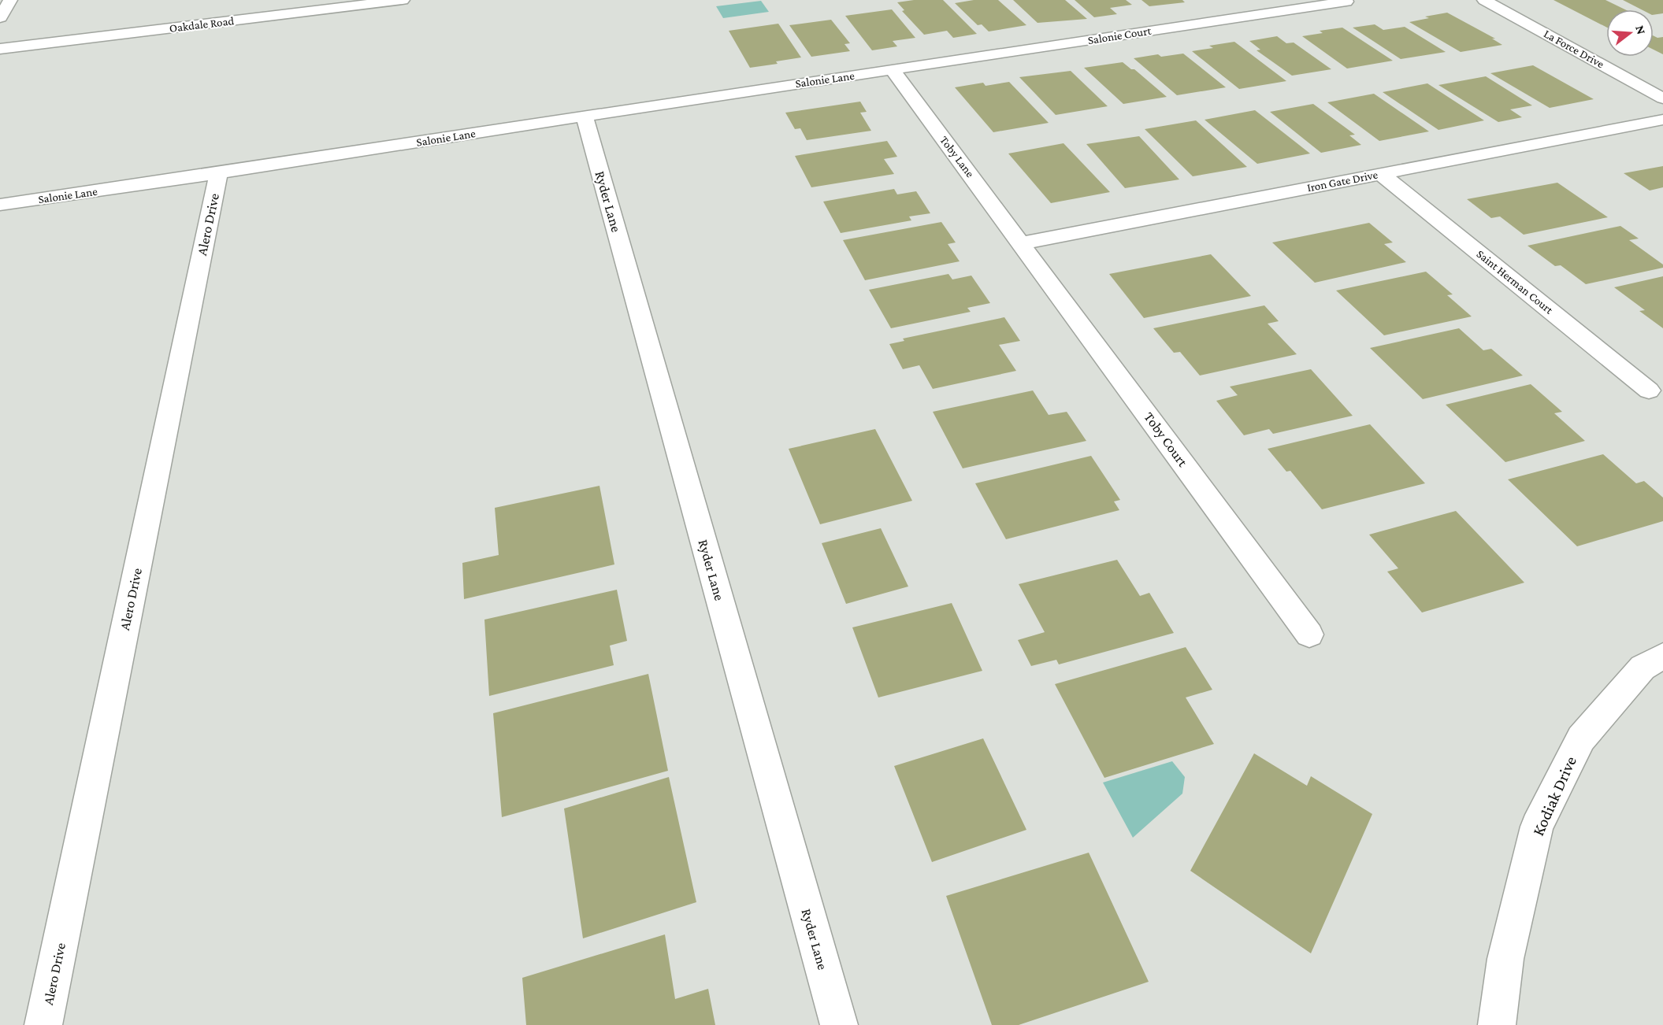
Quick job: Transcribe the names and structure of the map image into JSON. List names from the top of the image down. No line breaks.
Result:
{"streets":{"street":["Oakdale Road","Salonie Court","La Force Drive","Salonie Lane","Toby Lane","Iron Gate Drive","Ryder Lane","Alero Drive","Saint Herman Court","Toby Court","Kodiak Drive"]},"crossings":[["Salonie Court","Salonie Lane"],["Salonie Court","Toby Lane"],["Salonie Lane","Toby Lane"],["Salonie Lane","Ryder Lane"],["Salonie Lane","Alero Drive"],["Toby Lane","Iron Gate Drive"],["Toby Lane","Toby Court"],["Iron Gate Drive","Saint Herman Court"],["Iron Gate Drive","Toby Court"]],"north":"right"}
